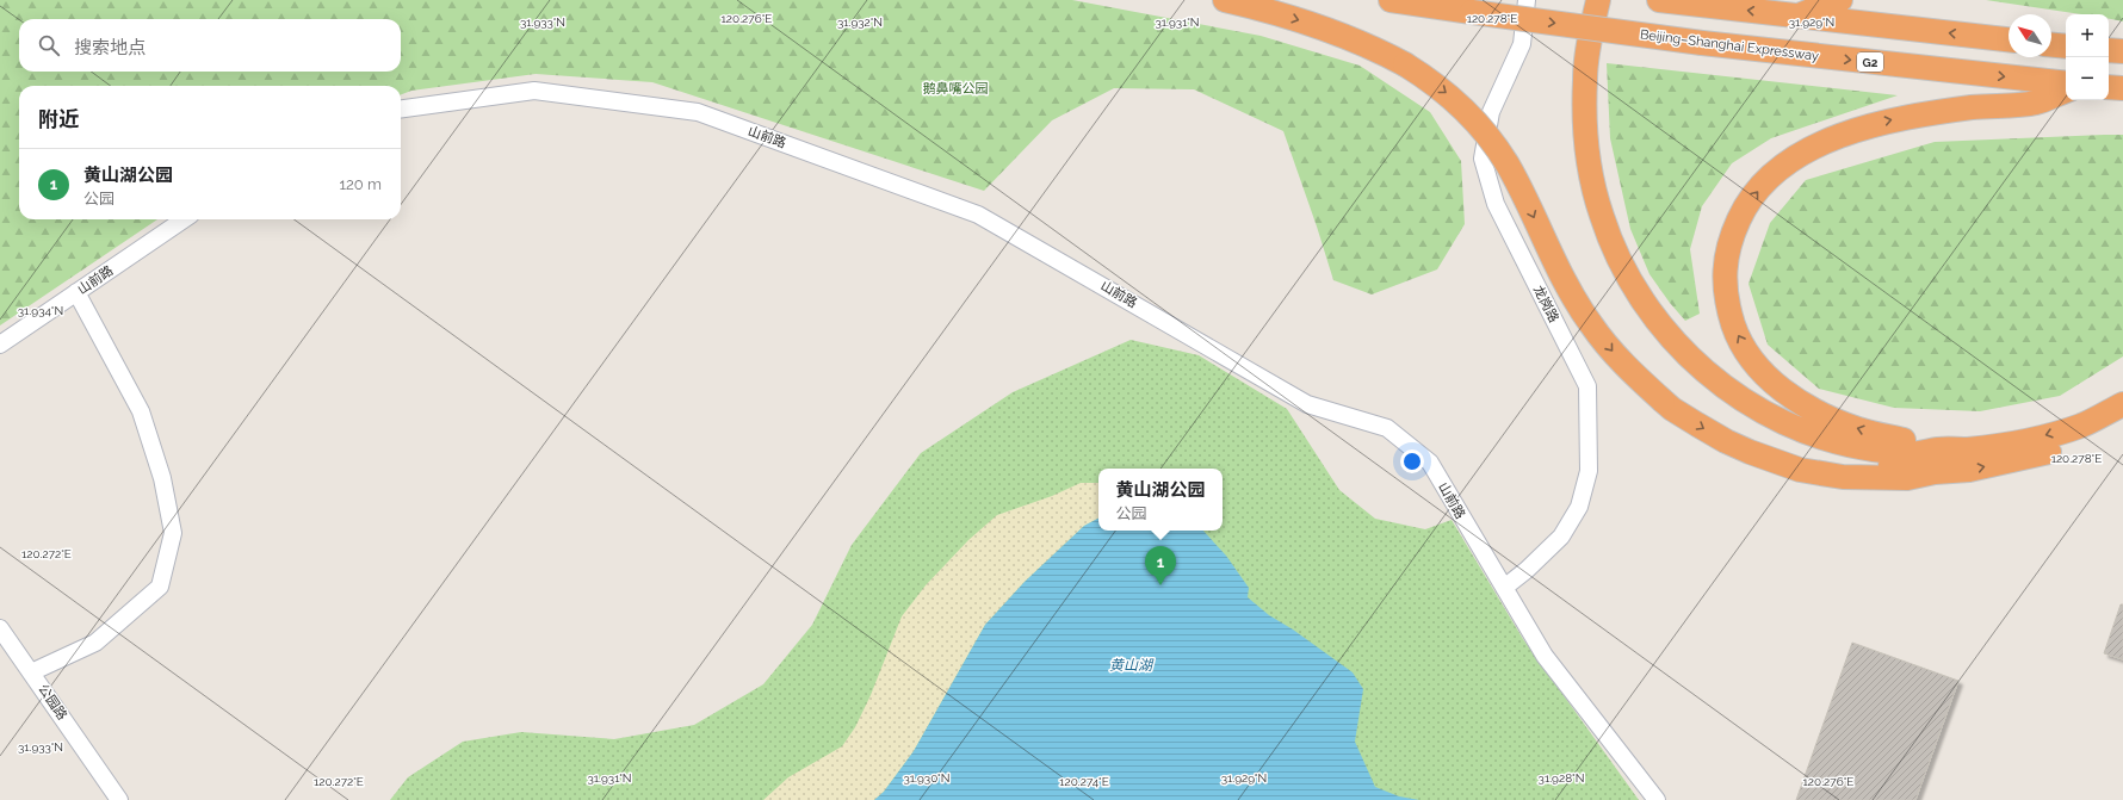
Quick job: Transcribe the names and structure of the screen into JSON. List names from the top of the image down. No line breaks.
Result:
{"streets":{"highway":["Beijing–Shanghai Expressway","G2"],"street":["山前路","龙岗路","公园路"]},"crossings":[["山前路","龙岗路"]],"water":["黄山湖"],"parks":["鹅鼻嘴公园"],"north":"top left","page":{"map_buttons":["+","−"],"search":"搜索地点","heading":"附近","list":[{"mark":"1","name":"黄山湖公园","note":"公园","value":"120 m"}],"popup":["黄山湖公园","公园"],"pins":"1"},"coordinates":["120.276°E","120.278°E","31.933°N","31.932°N","31.931°N","31.929°N","31.934°N","120.272°E","31.930°N","31.928°N","120.274°E"]}
